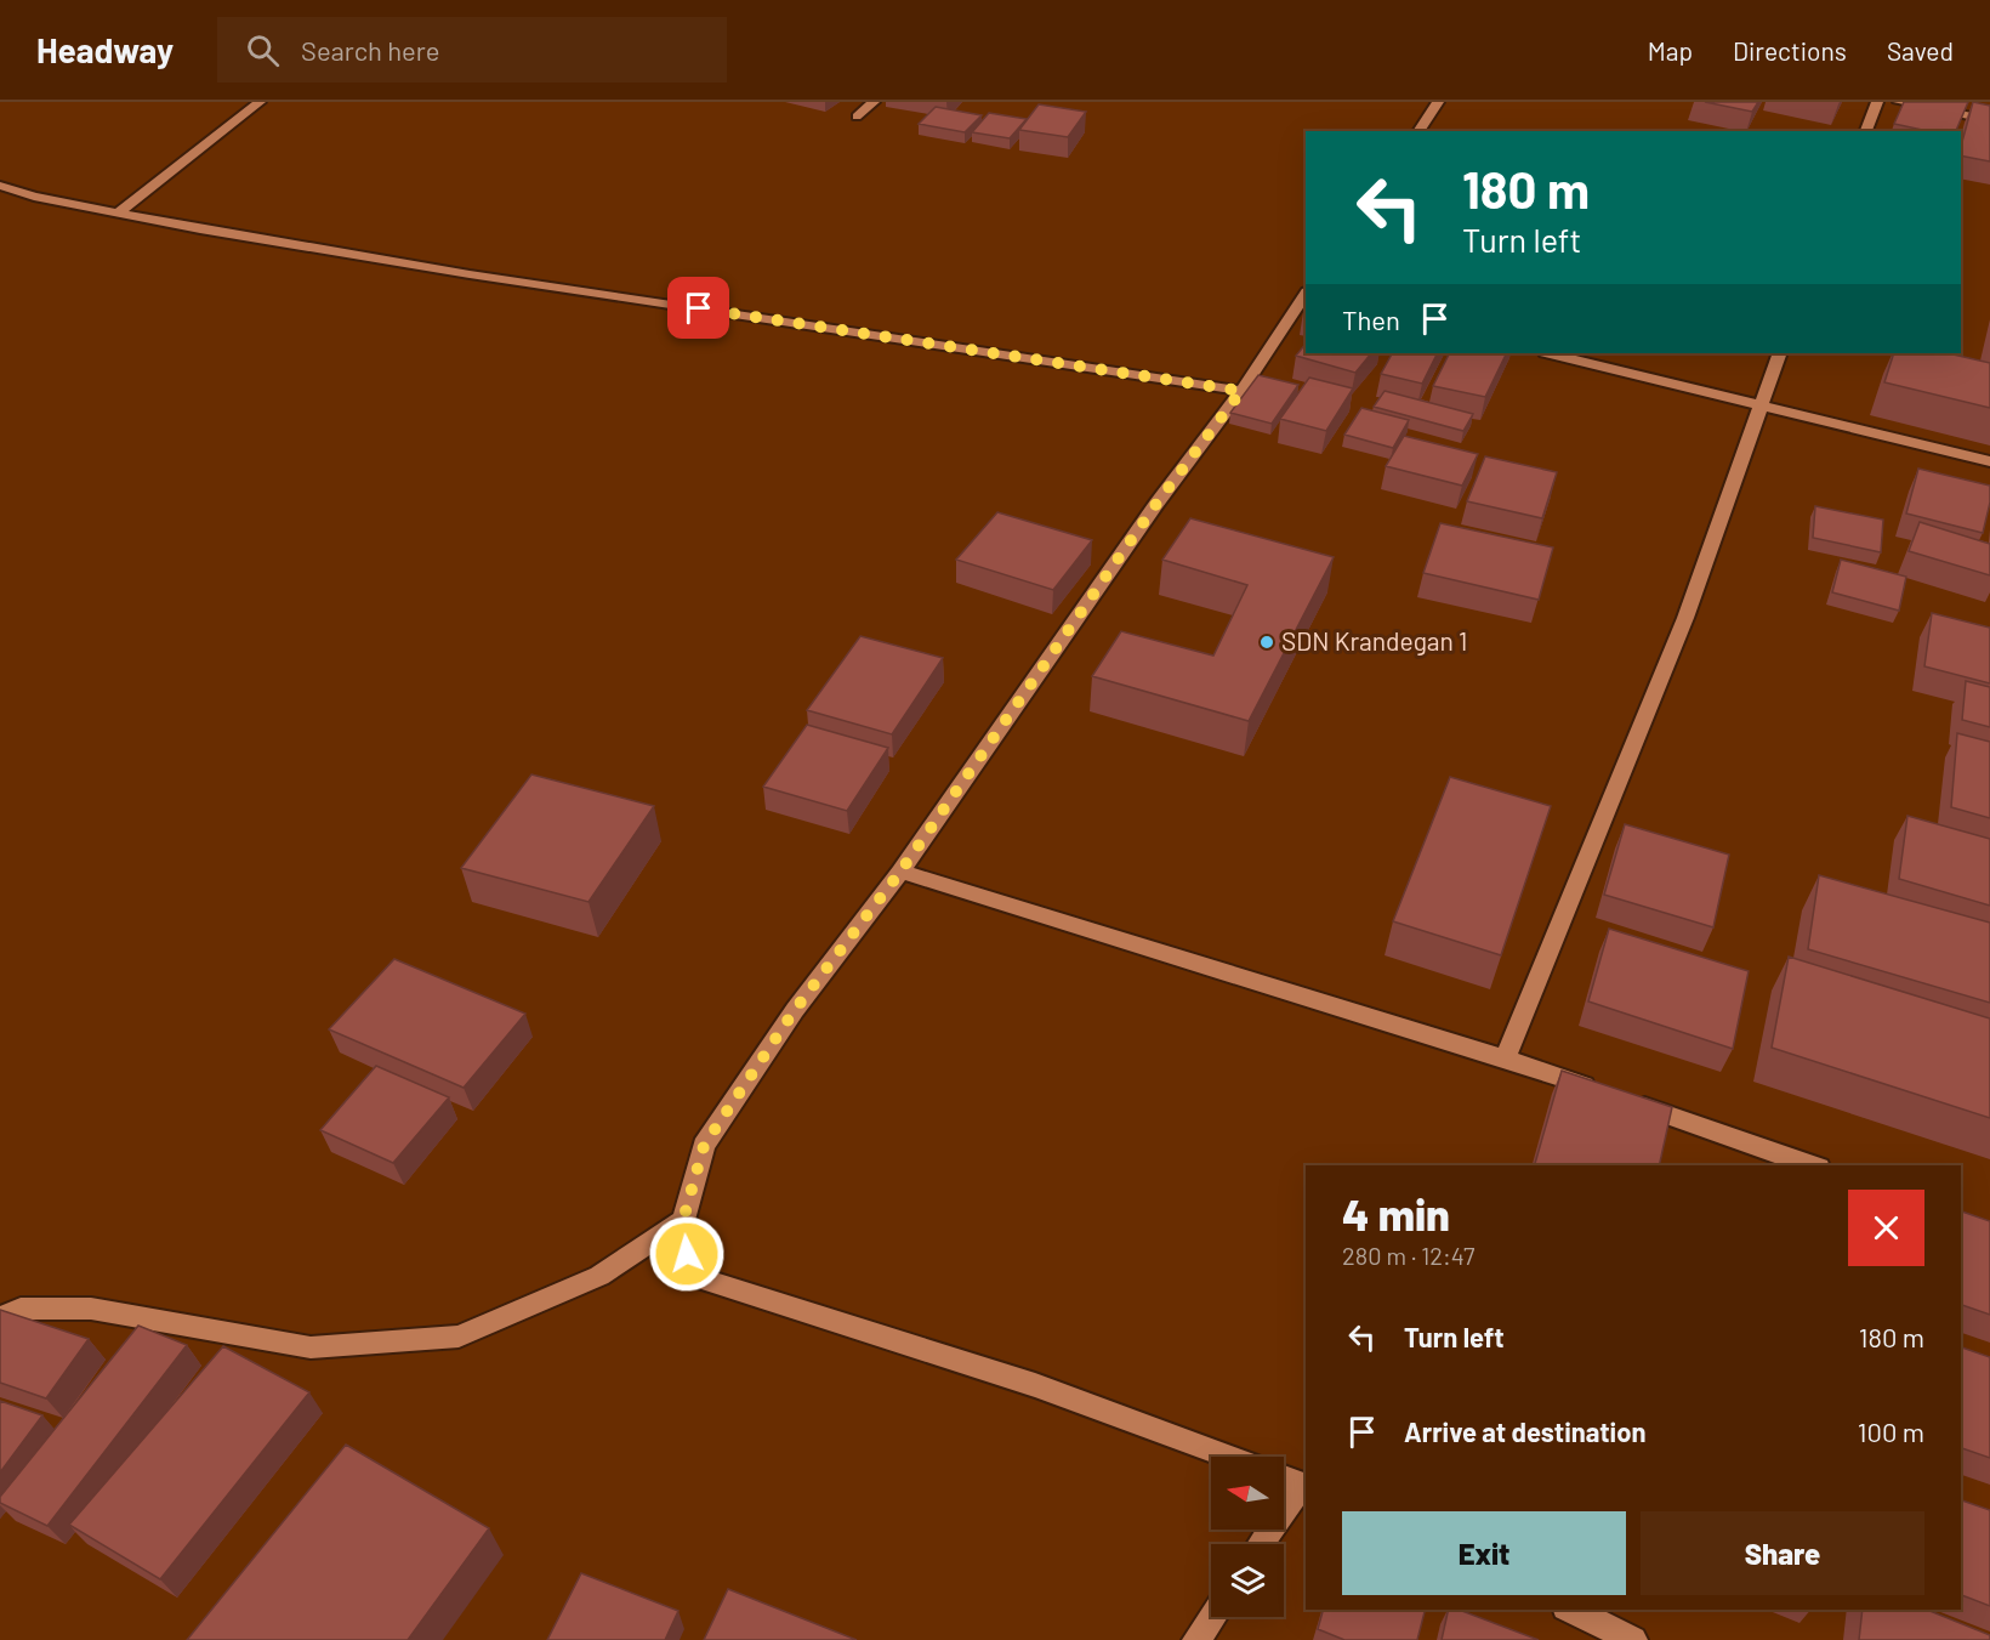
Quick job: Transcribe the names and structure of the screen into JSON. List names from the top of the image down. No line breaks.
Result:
{"places":["SDN Krandegan 1"],"north":"left","page":{"header":"Headway","search":"Search here","nav":["Map","Directions","Saved"],"turn":["180 m","Turn left"],"then":"Then","heading":["4 min","280 m · 12:47"],"list":[{"name":"Turn left","value":"180 m"},{"name":"Arrive at destination","value":"100 m"}],"buttons":["Exit","Share"]}}
